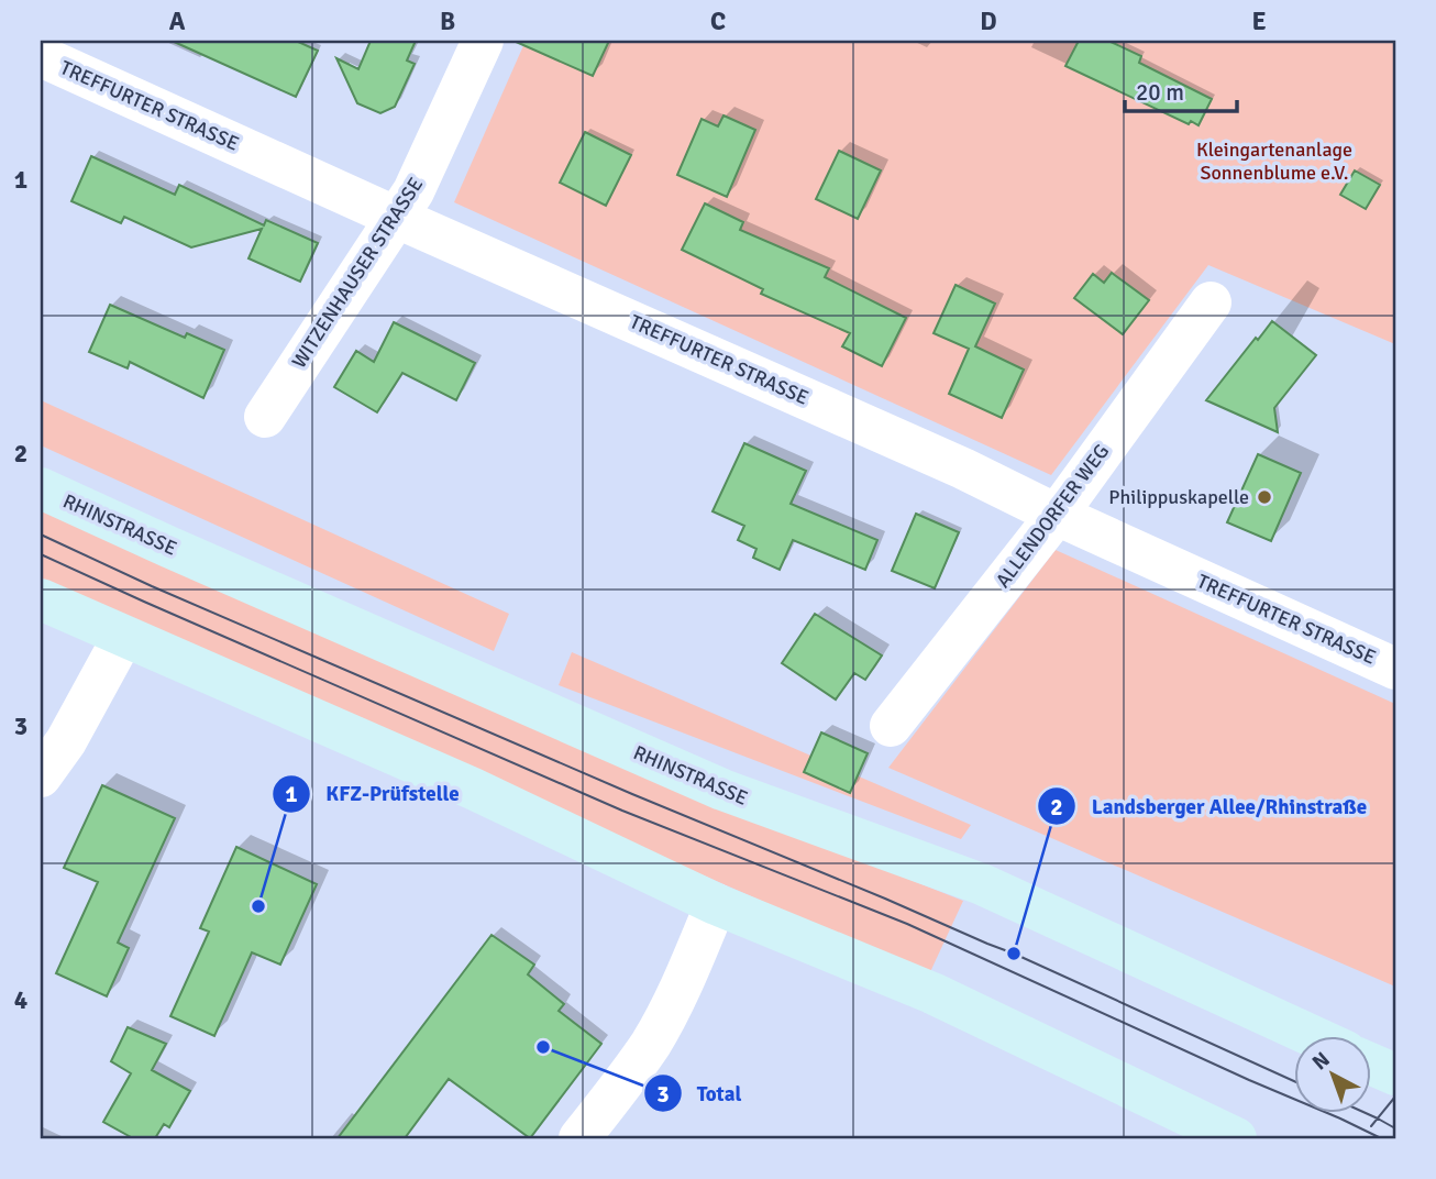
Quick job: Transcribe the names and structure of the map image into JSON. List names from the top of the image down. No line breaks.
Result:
{"streets":{"main road":["RHINSTRASSE"],"street":["TREFFURTER STRASSE","WITZENHAUSER STRASSE","ALLENDORFER WEG"]},"crossings":[["TREFFURTER STRASSE","WITZENHAUSER STRASSE"],["TREFFURTER STRASSE","ALLENDORFER WEG"]],"parks":["Kleingartenanlage Sonnenblume e.V."],"places":["Philippuskapelle","KFZ-Prüfstelle","Landsberger Allee/Rhinstraße","Total"],"scale_bar":"20 m","north":"top left","grid":{"columns":["A","B","C","D","E"],"rows":["1","2","3","4"]}}
